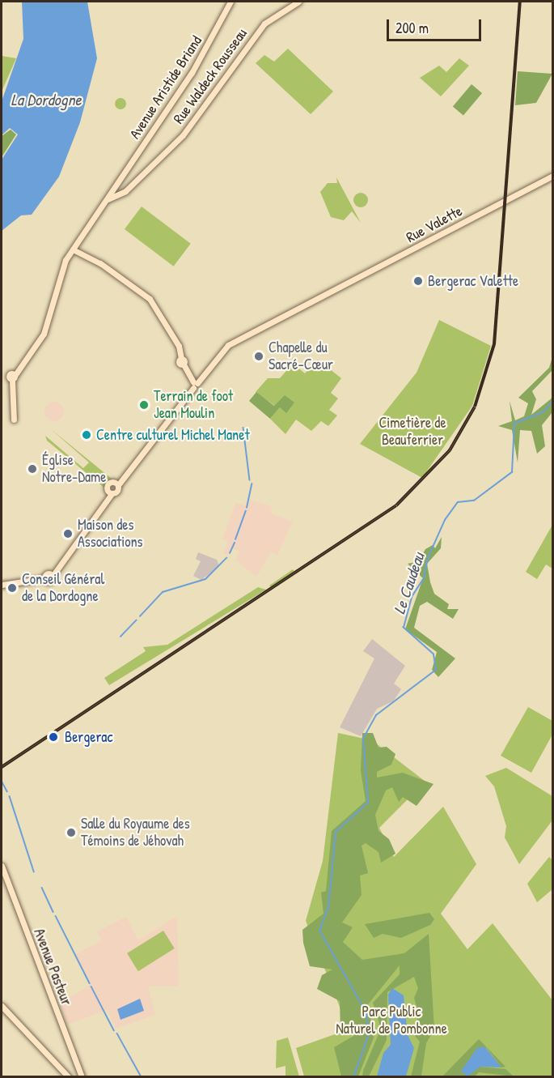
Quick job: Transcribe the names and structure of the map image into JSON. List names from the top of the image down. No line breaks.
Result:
{"streets":{"main road":["Rue Waldeck Rousseau","Avenue Aristide Briand","Rue Valette","Avenue Pasteur"]},"crossings":[["Rue Waldeck Rousseau","Avenue Aristide Briand"]],"water":["La Dordogne","Le Caudeau"],"parks":["Cimetière de Beauferrier","Parc Public Naturel de Pombonne"],"places":["Bergerac Valette","Chapelle du Sacré-Cœur","Terrain de foot Jean Moulin","Centre culturel Michel Manet","Église Notre-Dame","Maison des Associations","Conseil Général de la Dordogne","Bergerac","Salle du Royaume des Témoins de Jéhovah"],"scale_bar":"200 m"}
